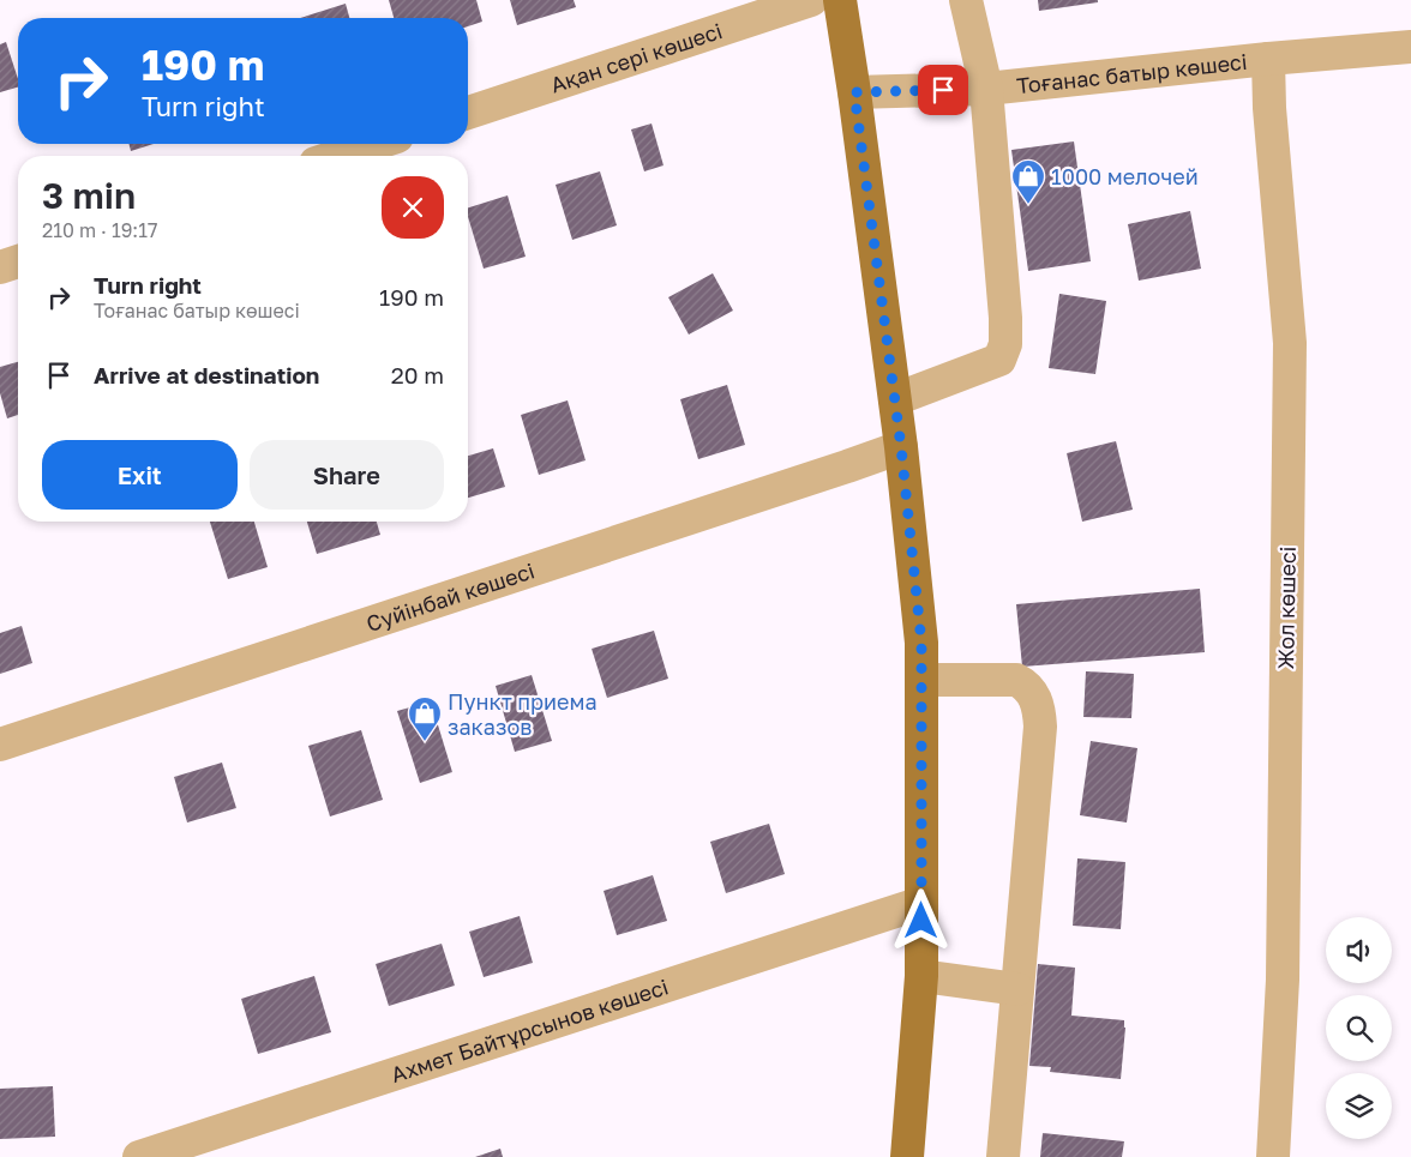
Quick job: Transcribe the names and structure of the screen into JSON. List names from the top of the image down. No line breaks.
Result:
{"streets":{"street":["Ақан сері көшесі","Тоғанас батыр көшесі","Суйінбай көшесі","Жол көшесі","Ахмет Байтұрсынов көшесі"]},"crossings":[["Тоғанас батыр көшесі","Жол көшесі"]],"places":{"shop":["1000 мелочей","Пункт приема заказов"]},"page":{"turn":["190 m","Turn right"],"heading":["3 min","210 m · 19:17"],"list":[{"name":"Turn right","note":"Тоғанас батыр көшесі","value":"190 m"},{"name":"Arrive at destination","value":"20 m"}],"buttons":["Exit","Share"]}}
